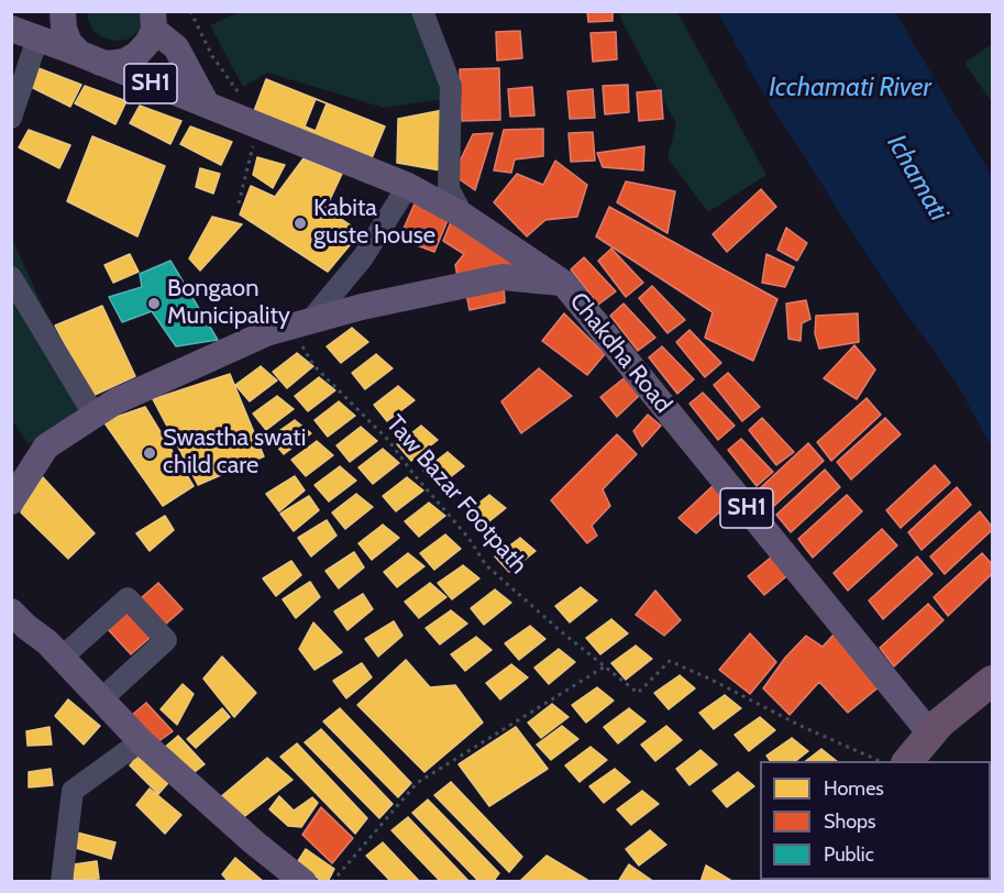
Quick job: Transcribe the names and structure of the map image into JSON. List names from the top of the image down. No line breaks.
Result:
{"streets":{"main road":["SH1","Chakdha Road"],"path":["Taw Bazar Footpath"]},"water":["Icchamati River","Ichamati"],"places":["Kabita guste house","Bongaon Municipality","Swastha swati child care"],"legend":["Homes","Shops","Public"]}
